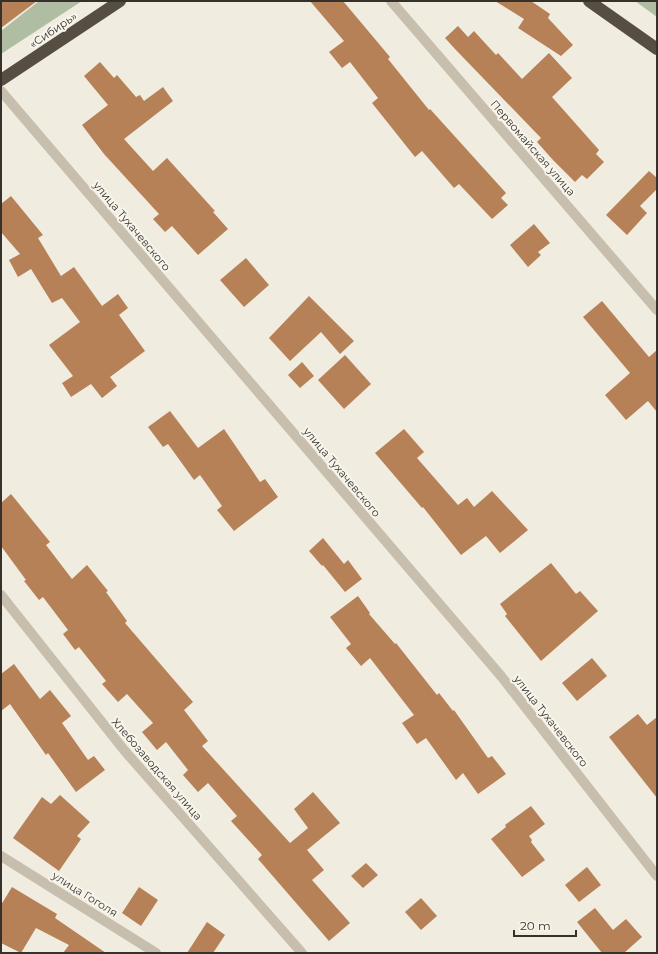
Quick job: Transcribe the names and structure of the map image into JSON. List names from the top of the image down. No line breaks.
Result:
{"streets":{"highway":["«Сибирь»"],"street":["Первомайская улица","улица Тухачевского","Хлебозаводская улица","улица Гоголя"]},"scale_bar":"20 m"}
